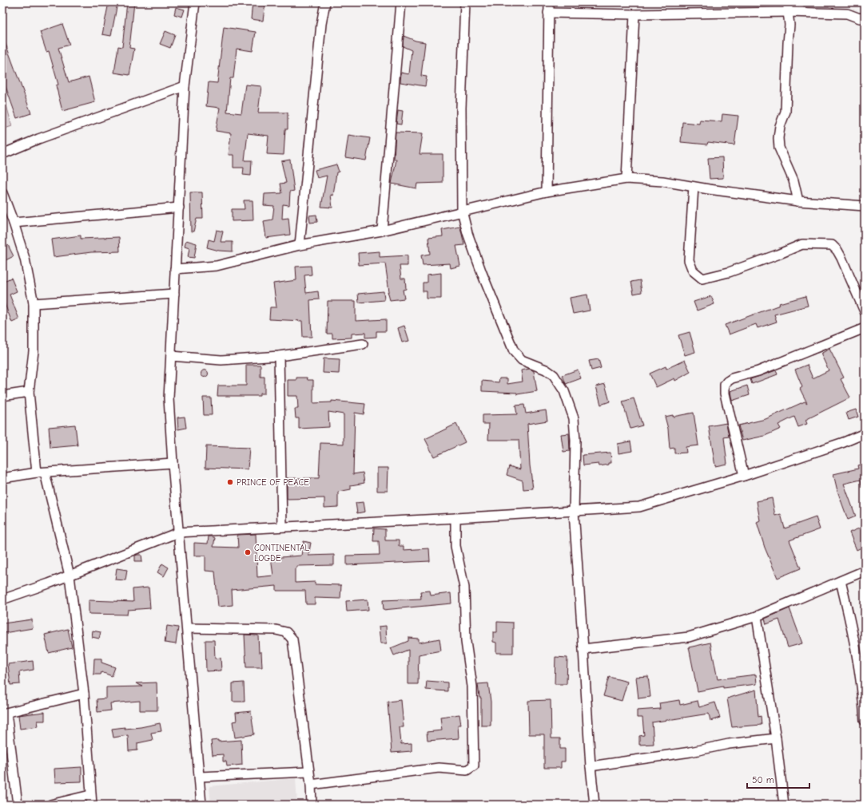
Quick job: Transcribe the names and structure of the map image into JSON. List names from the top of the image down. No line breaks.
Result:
{"places":["PRINCE OF PEACE","CONTINENTAL LOGDE"],"scale_bar":"50 m"}
